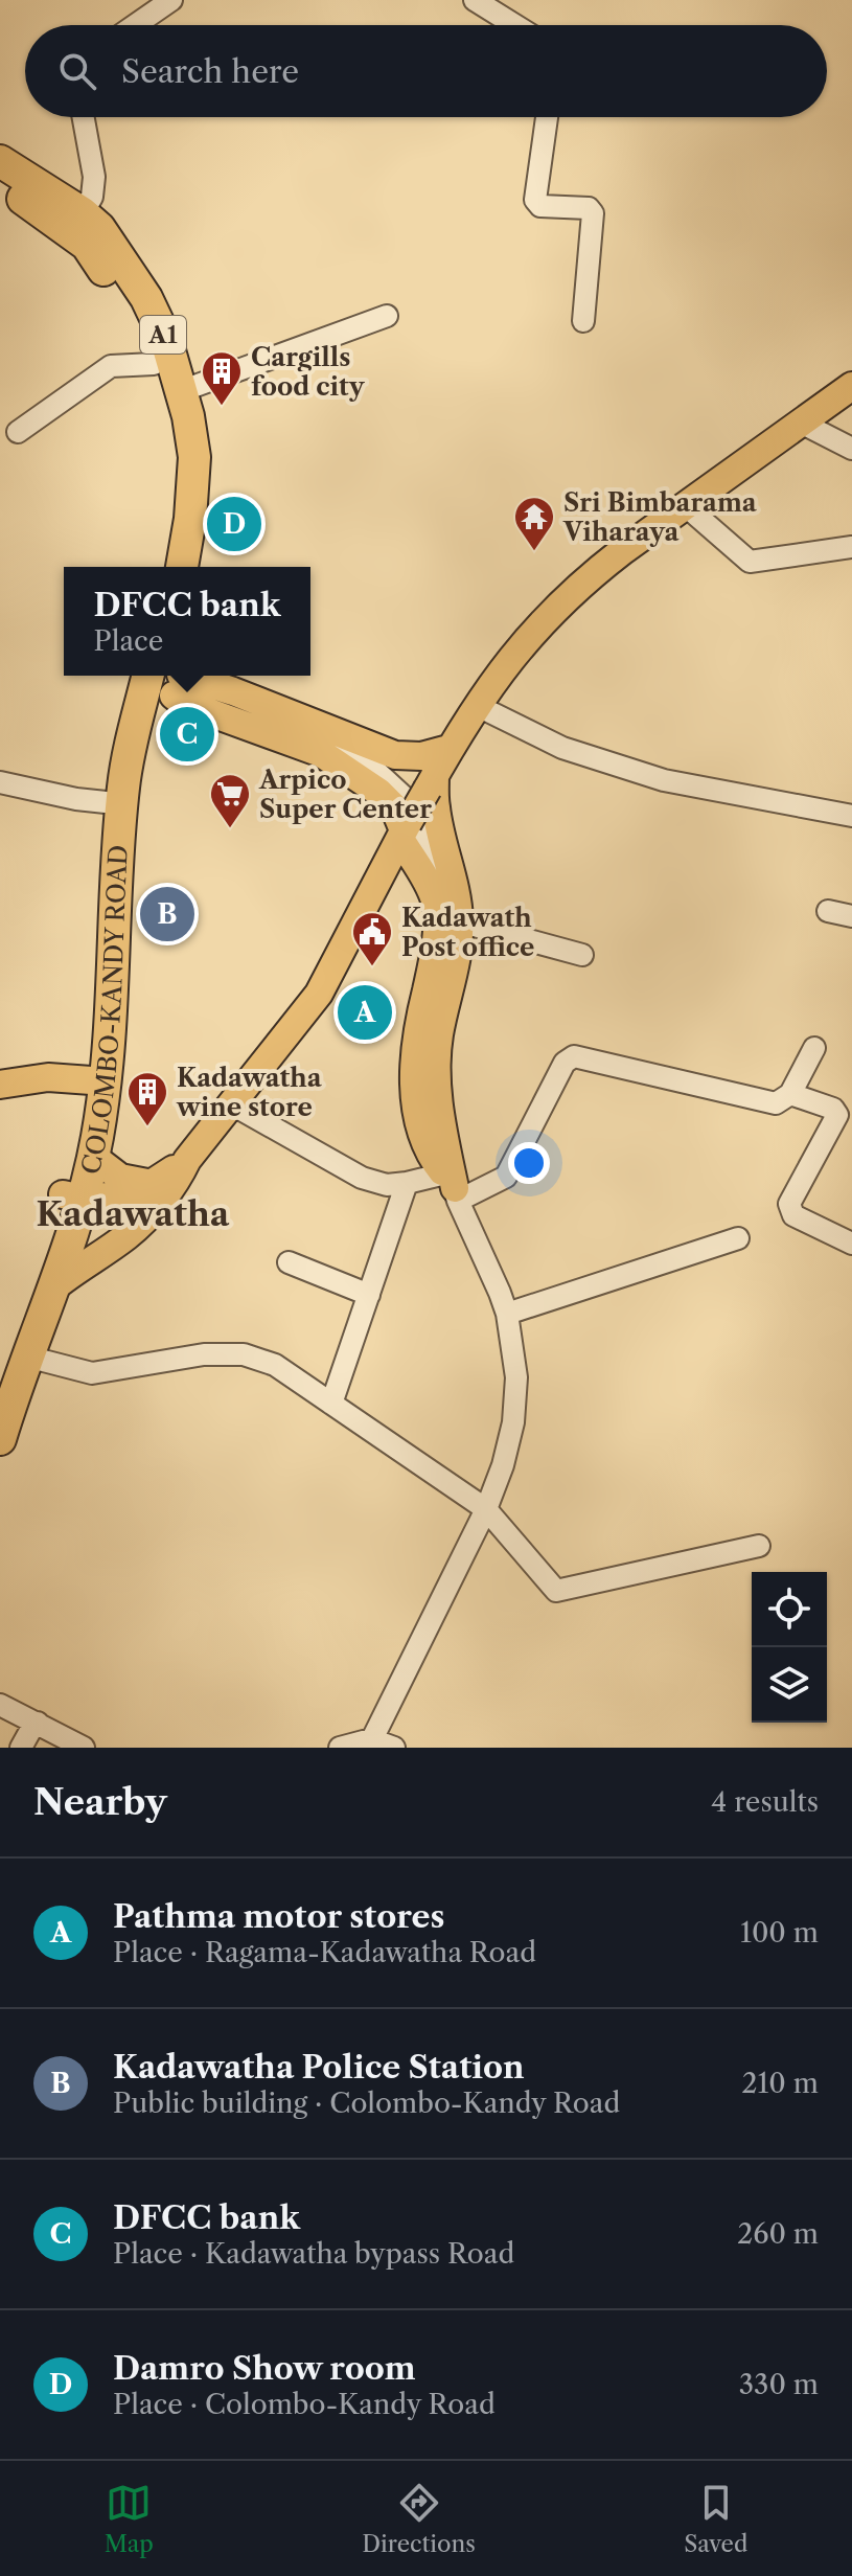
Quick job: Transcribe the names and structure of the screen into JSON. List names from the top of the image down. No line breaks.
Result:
{"streets":{"highway":["A1","COLOMBO-KANDY ROAD"]},"districts":["Kadawatha"],"places":{"building":["Cargills food city","Kadawatha wine store"],"temple":["Sri Bimbarama Viharaya"],"supermarket":["Arpico Super Center"],"public building":["Kadawath Post office"]},"page":{"search":"Search here","pins":["D","C","B","A"],"popup":["DFCC bank","Place"],"heading":["Nearby","4 results"],"list":[{"mark":"A","name":"Pathma motor stores","note":"Place · Ragama-Kadawatha Road","value":"100 m"},{"mark":"B","name":"Kadawatha Police Station","note":"Public building · Colombo-Kandy Road","value":"210 m"},{"mark":"C","name":"DFCC bank","note":"Place · Kadawatha bypass Road","value":"260 m"},{"mark":"D","name":"Damro Show room","note":"Place · Colombo-Kandy Road","value":"330 m"}],"nav":["Map","Directions","Saved"]}}
